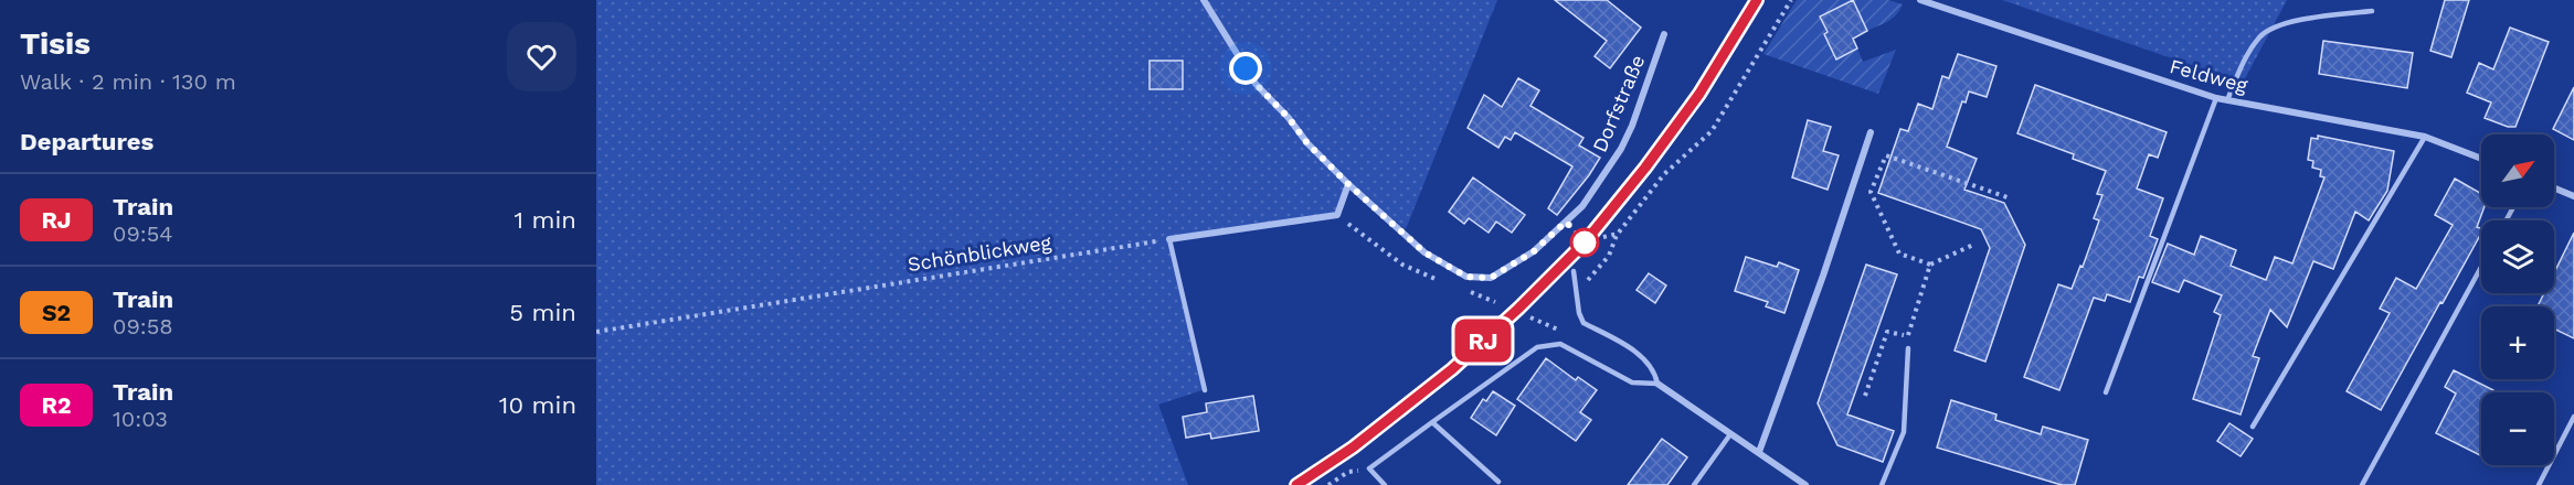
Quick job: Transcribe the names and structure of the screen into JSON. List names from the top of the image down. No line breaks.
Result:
{"streets":{"street":["Feldweg","Dorfstraße"],"path":["Schönblickweg"]},"north":"top right","page":{"heading":[["Tisis","Walk · 2 min · 130 m"],"Departures"],"on_map":"RJ","map_buttons":["+","−"],"list":[{"mark":"RJ","name":"Train","note":"09:54","value":"1 min"},{"mark":"S2","name":"Train","note":"09:58","value":"5 min"},{"mark":"R2","name":"Train","note":"10:03","value":"10 min"}]}}
